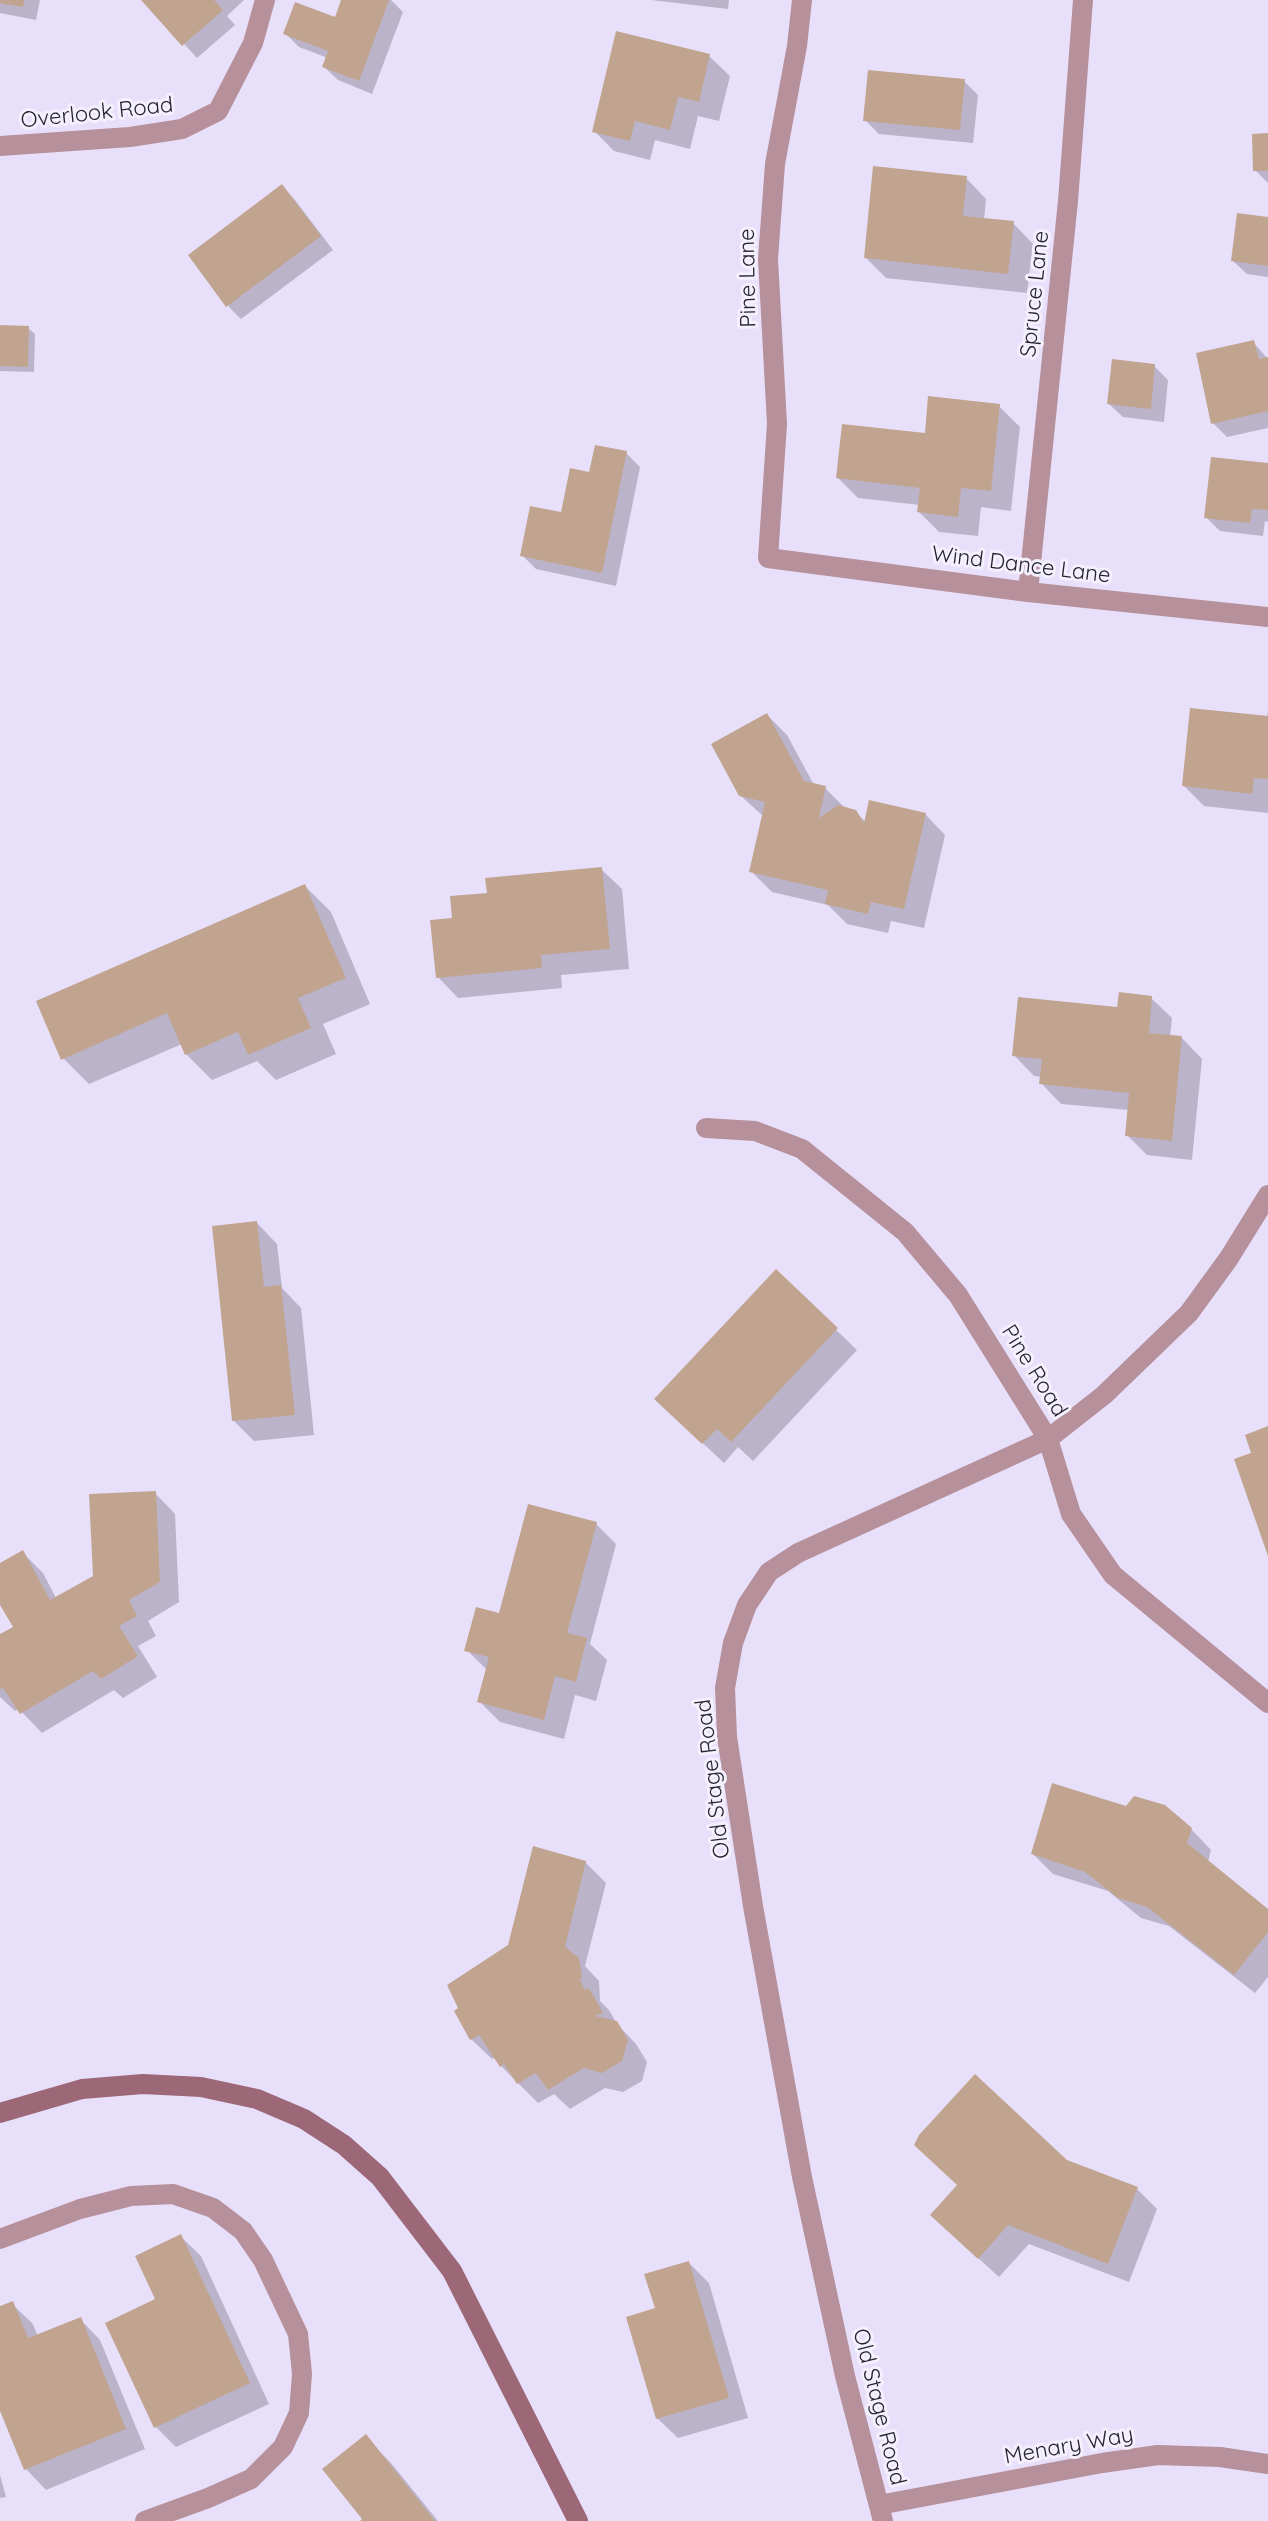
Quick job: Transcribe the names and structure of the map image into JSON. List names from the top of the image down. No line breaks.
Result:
{"streets":{"street":["Overlook Road","Pine Lane","Spruce Lane","Wind Dance Lane","Pine Road","Old Stage Road","Menary Way"]},"crossings":[["Pine Lane","Wind Dance Lane"],["Spruce Lane","Wind Dance Lane"],["Pine Road","Old Stage Road"],["Old Stage Road","Menary Way"]]}
